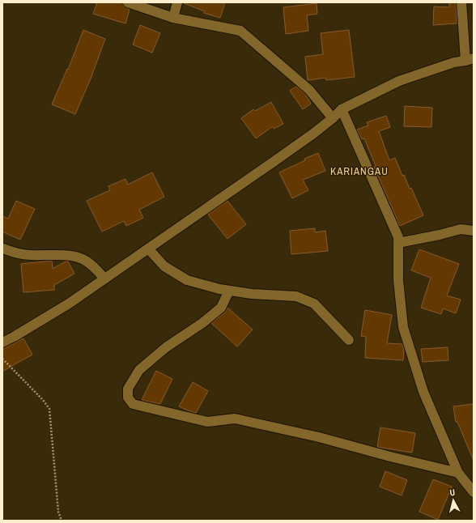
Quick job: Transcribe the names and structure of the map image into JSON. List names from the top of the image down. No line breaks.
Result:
{"districts":["KARIANGAU"],"north":"top"}
